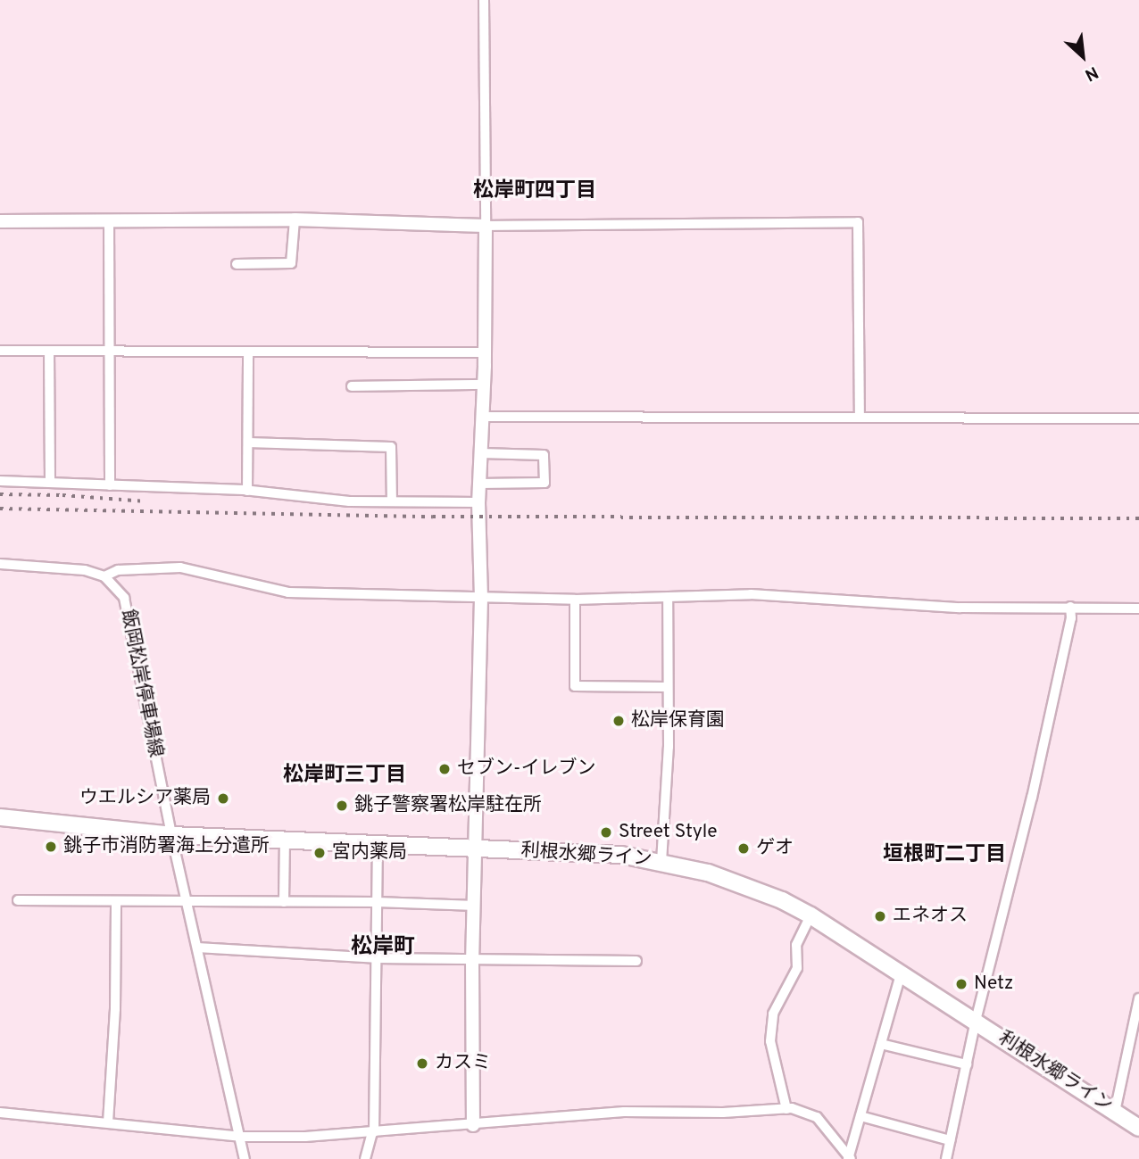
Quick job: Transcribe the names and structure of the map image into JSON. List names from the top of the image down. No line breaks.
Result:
{"streets":{"highway":["利根水郷ライン"],"street":["飯岡松岸停車場線"]},"crossings":[["飯岡松岸停車場線","利根水郷ライン"]],"districts":["松岸町四丁目","松岸町三丁目","垣根町二丁目","松岸町"],"places":["松岸保育園","セブン-イレブン","ウエルシア薬局","銚子警察署松岸駐在所","Street Style","銚子市消防署海上分遣所","ゲオ","宮内薬局","エネオス","Netz","カスミ"],"north":"bottom right"}
